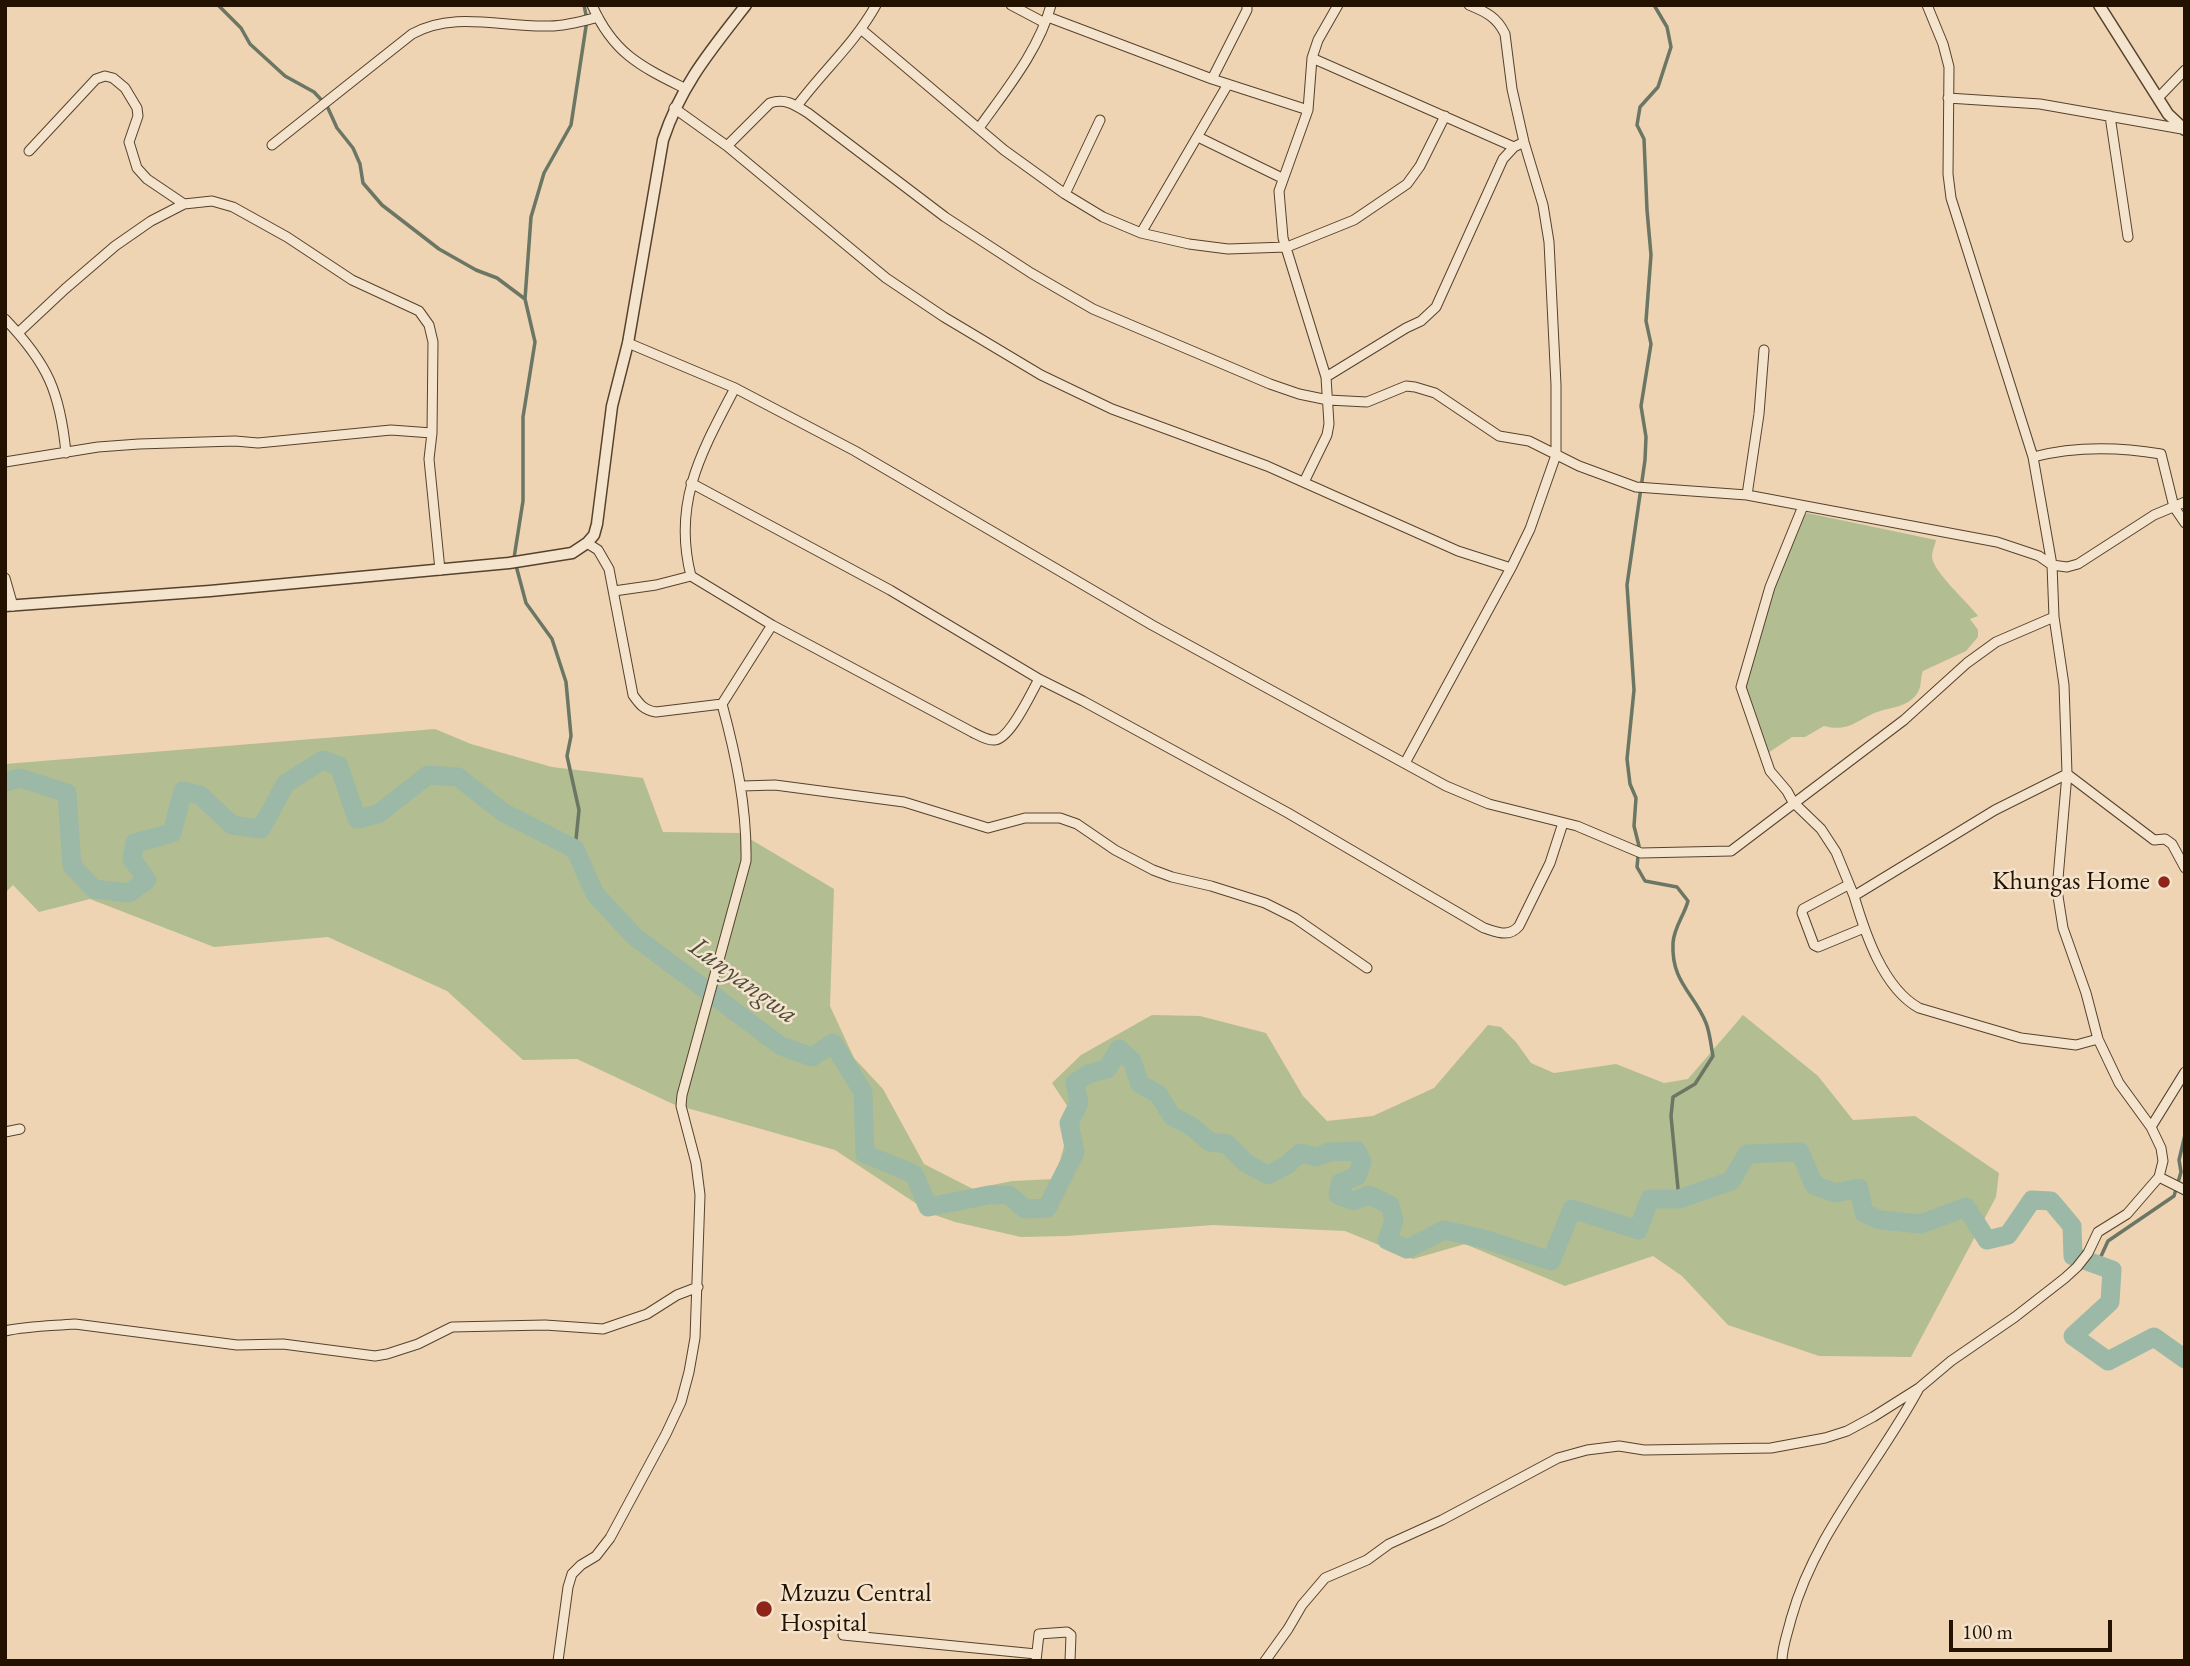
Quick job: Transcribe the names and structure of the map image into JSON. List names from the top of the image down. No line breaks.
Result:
{"water":["Lunyangwa"],"places":["Khungas Home","Mzuzu Central Hospital"],"scale_bar":"100 m"}
